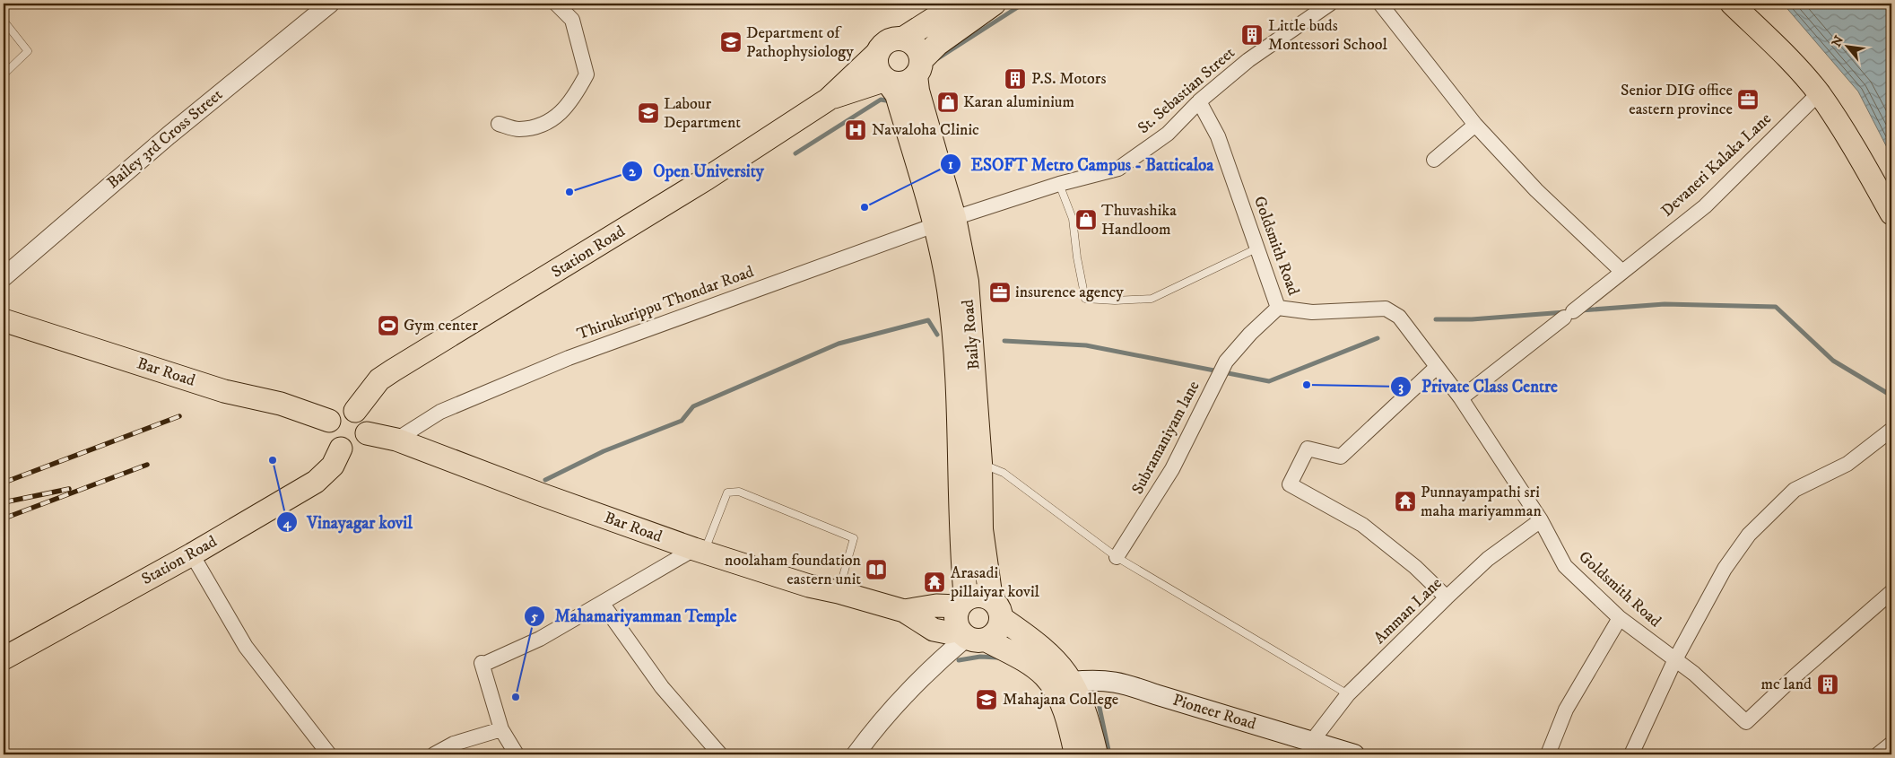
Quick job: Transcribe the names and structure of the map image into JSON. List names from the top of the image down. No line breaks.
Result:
{"streets":{"highway":["Baily Road"],"main road":["Station Road","Bar Road","Pioneer Road"],"street":["St. Sebastian Street","Bailey 3rd Cross Street","Devaneri Kalaka Lane","Goldsmith Road","Thirukurippu Thondar Road","Subramaniyam lane","Amman Lane"]},"crossings":[["St. Sebastian Street","Goldsmith Road"],["St. Sebastian Street","Thirukurippu Thondar Road"],["St. Sebastian Street","Baily Road"],["Devaneri Kalaka Lane","Goldsmith Road"],["Goldsmith Road","Subramaniyam lane"],["Goldsmith Road","Amman Lane"],["Station Road","Baily Road"],["Station Road","Bar Road"],["Thirukurippu Thondar Road","Baily Road"],["Thirukurippu Thondar Road","Bar Road"],["Baily Road","Bar Road"],["Amman Lane","Pioneer Road"]],"places":{"building":["Little buds Montessori School","P.S. Motors","mc land"],"school or university":["Department of Pathophysiology","Labour Department","Mahajana College"],"office":["Senior DIG office eastern province","insurence agency"],"shop":["Karan aluminium","Thuvashika Handloom"],"hospital":["Nawaloha Clinic"],"other":["Open University","ESOFT Metro Campus - Batticaloa","Private Class Centre","Vinayagar kovil","Mahamariyamman Temple"],"sports":["Gym center"],"temple":["Punnayampathi sri maha mariyamman","Arasadi pillaiyar kovil"],"library":["noolaham foundation eastern unit"]},"north":"top left"}
